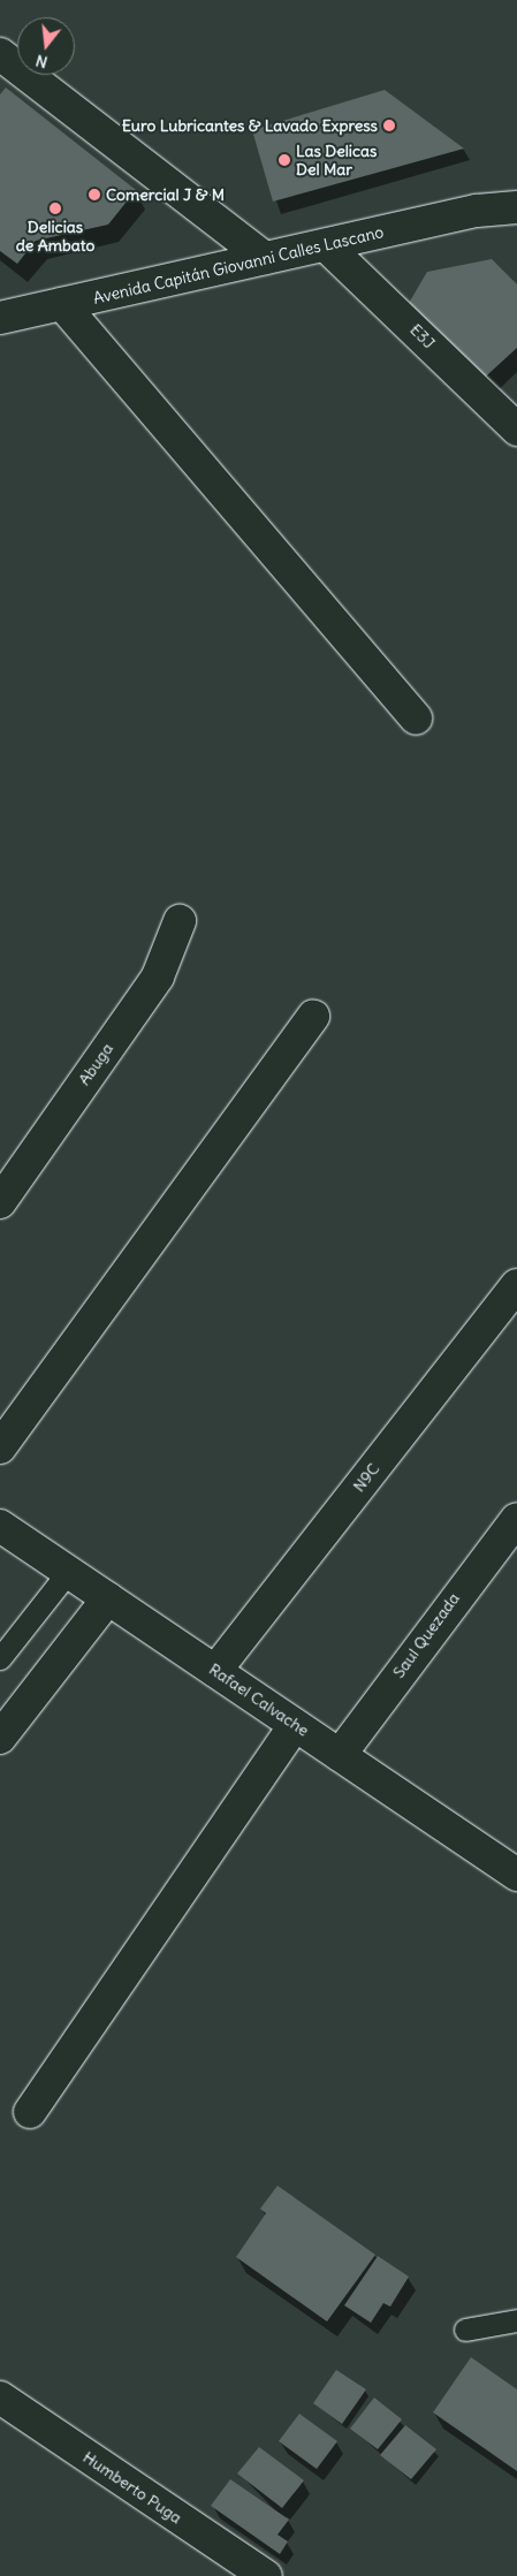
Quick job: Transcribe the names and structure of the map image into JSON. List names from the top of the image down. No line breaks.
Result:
{"streets":{"street":["Avenida Capitán Giovanni Calles Lascano","E3J","Abuga","N9C","Saul Quezada","Rafael Calvache","Humberto Puga"]},"crossings":[["Avenida Capitán Giovanni Calles Lascano","E3J"],["N9C","Rafael Calvache"],["Saul Quezada","Rafael Calvache"]],"places":["Euro Lubricantes & Lavado Express","Las Delicas Del Mar","Comercial J & M","Delicias de Ambato"],"north":"bottom"}
